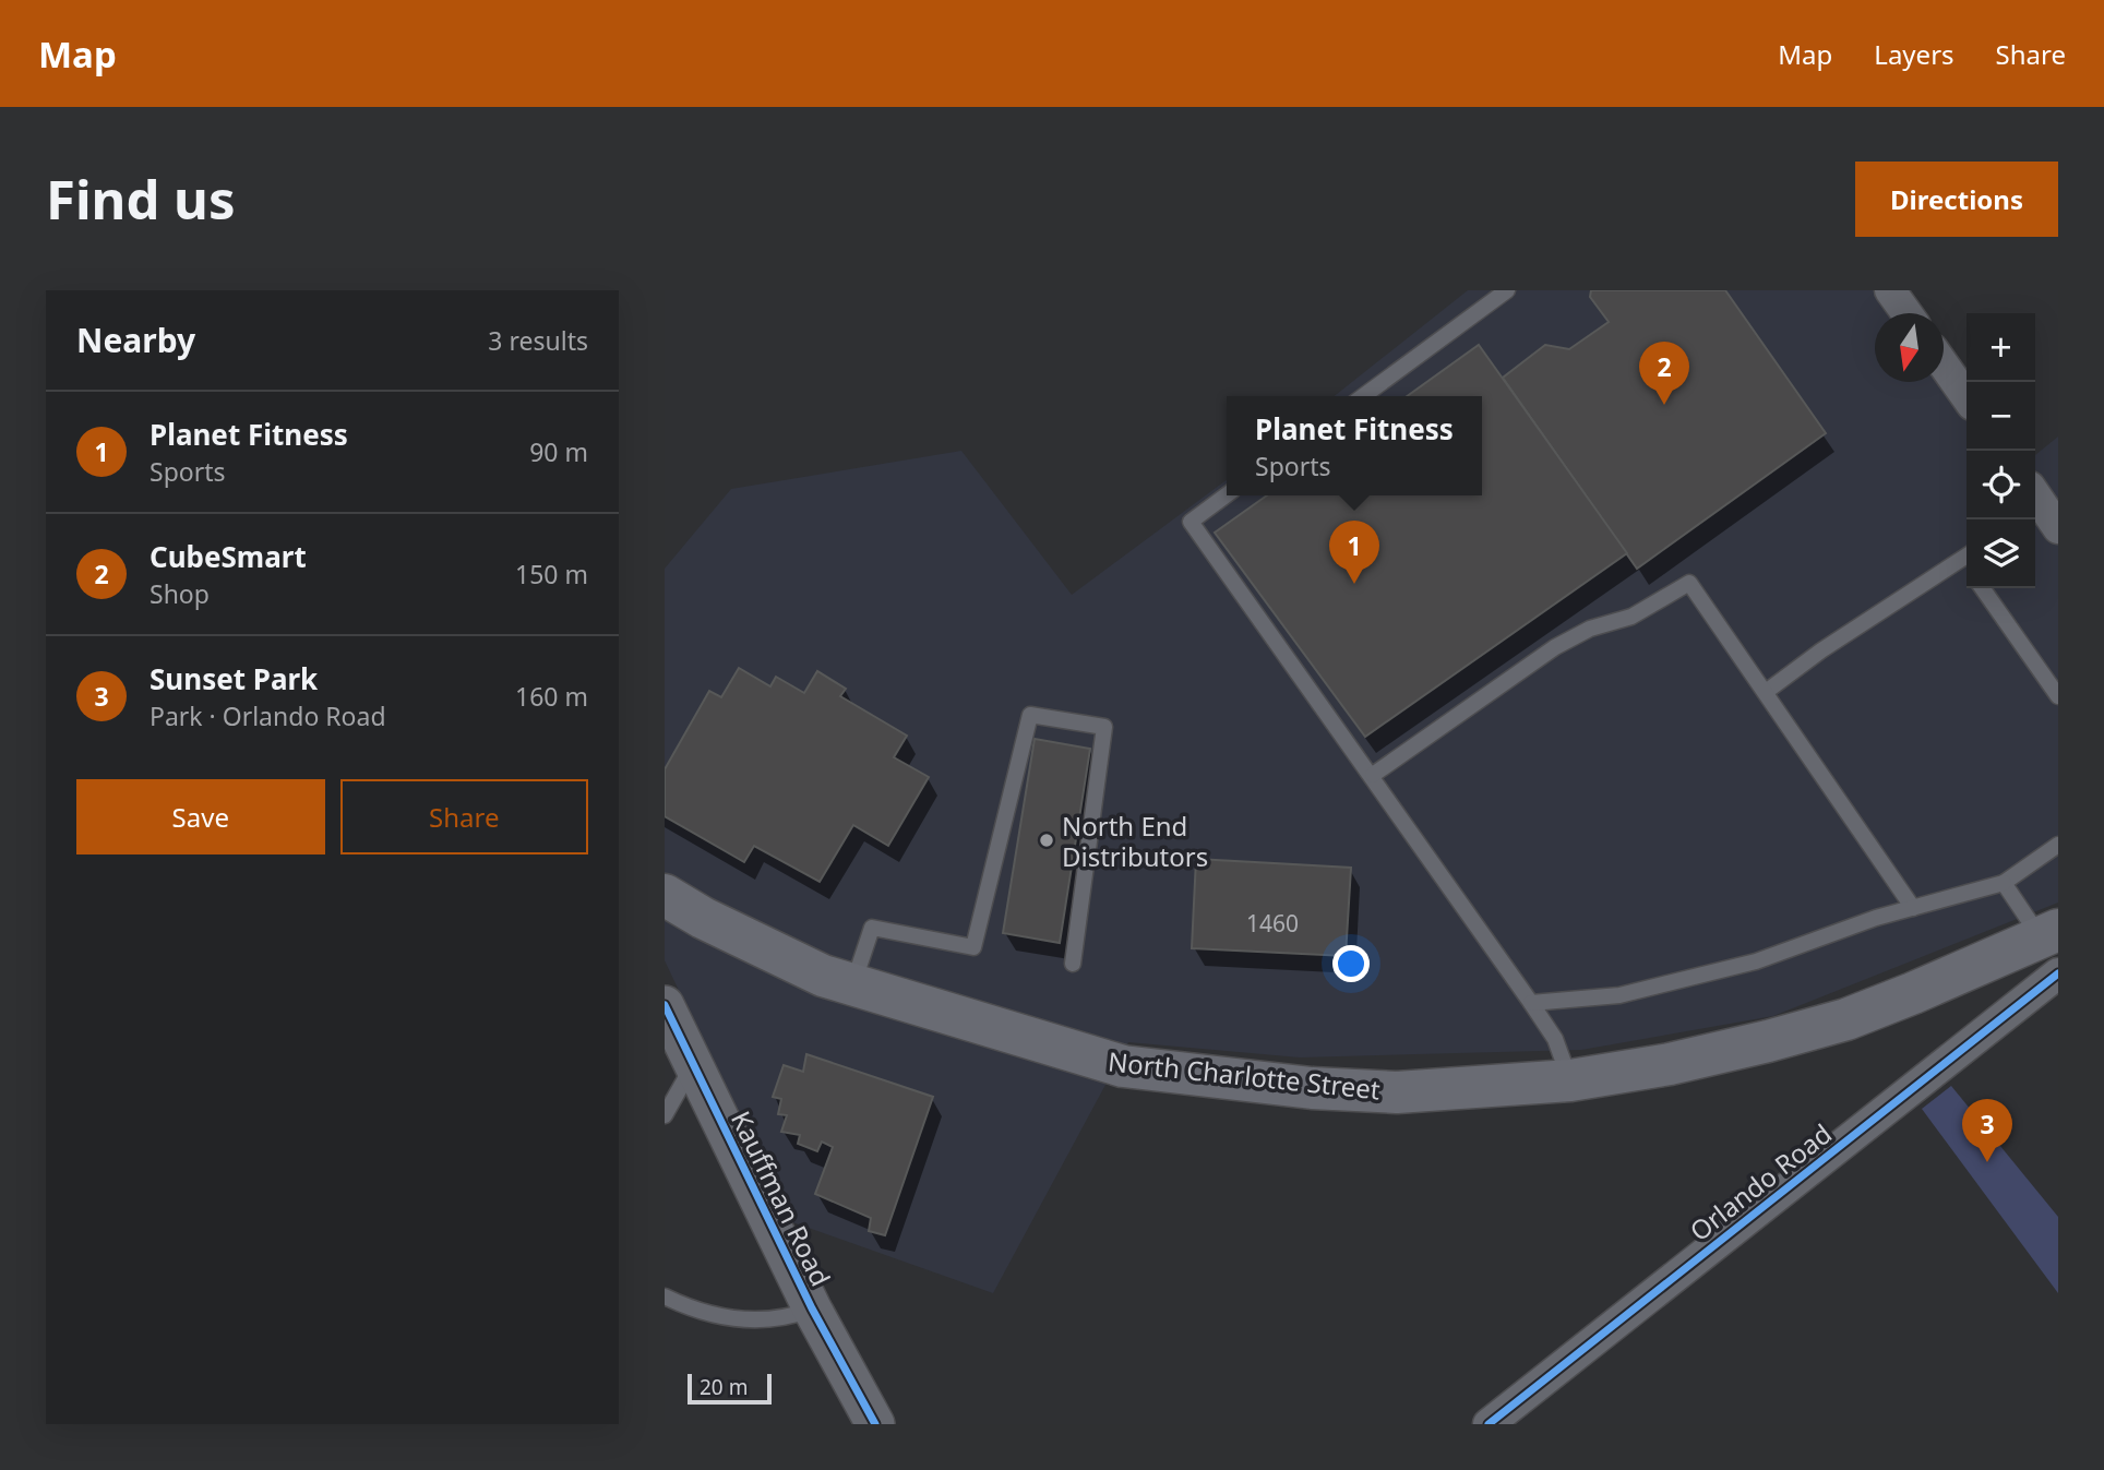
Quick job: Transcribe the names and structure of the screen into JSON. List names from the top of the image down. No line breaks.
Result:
{"streets":{"main road":["North Charlotte Street"],"street":["Orlando Road","Kauffman Road"]},"crossings":[["North Charlotte Street","Orlando Road"]],"places":["North End Distributors"],"house_numbers":["1460"],"scale_bar":"20 m","north":"bottom","page":{"header":"Map","nav":["Map","Layers","Share"],"buttons":["Directions",["Save","Share"]],"title":"Find us","heading":["Nearby","3 results"],"map_buttons":["+","−"],"pins":["2","1","3"],"list":[{"mark":"1","name":"Planet Fitness","note":"Sports","value":"90 m"},{"mark":"2","name":"CubeSmart","note":"Shop","value":"150 m"},{"mark":"3","name":"Sunset Park","note":"Park · Orlando Road","value":"160 m"}],"popup":["Planet Fitness","Sports"],"scale":"20 m"}}
